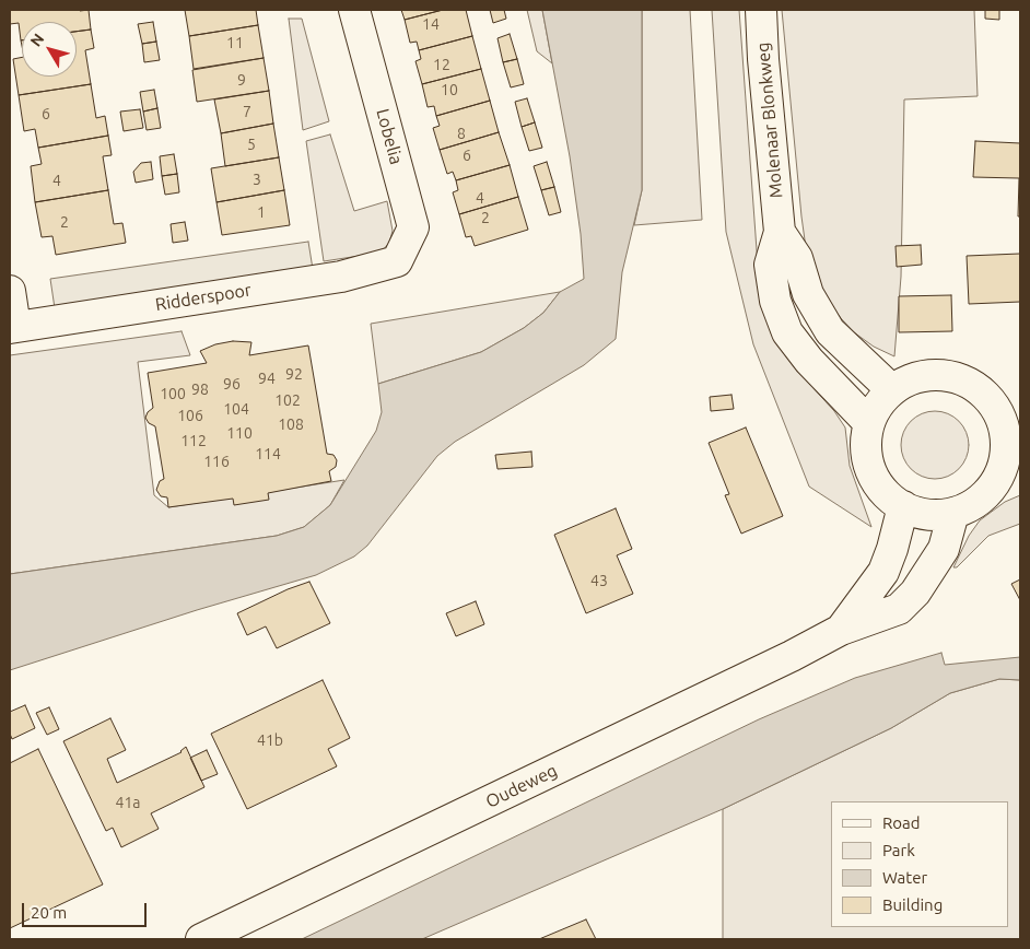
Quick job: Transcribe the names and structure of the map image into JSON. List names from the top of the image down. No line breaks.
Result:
{"streets":{"main road":["Molenaar Blonkweg","Lobelia","Ridderspoor","Oudeweg"]},"crossings":[["Molenaar Blonkweg","Oudeweg"],["Lobelia","Ridderspoor"]],"house_numbers":["14","11","12","9","10","7","6","8","5","6","3","4","4","1","2","2","92","94","96","98","100","102","104","106","108","110","112","114","116","43","41b","41a"],"legend":["Road","Park","Water","Building"],"scale_bar":"20 m","north":"top left"}
